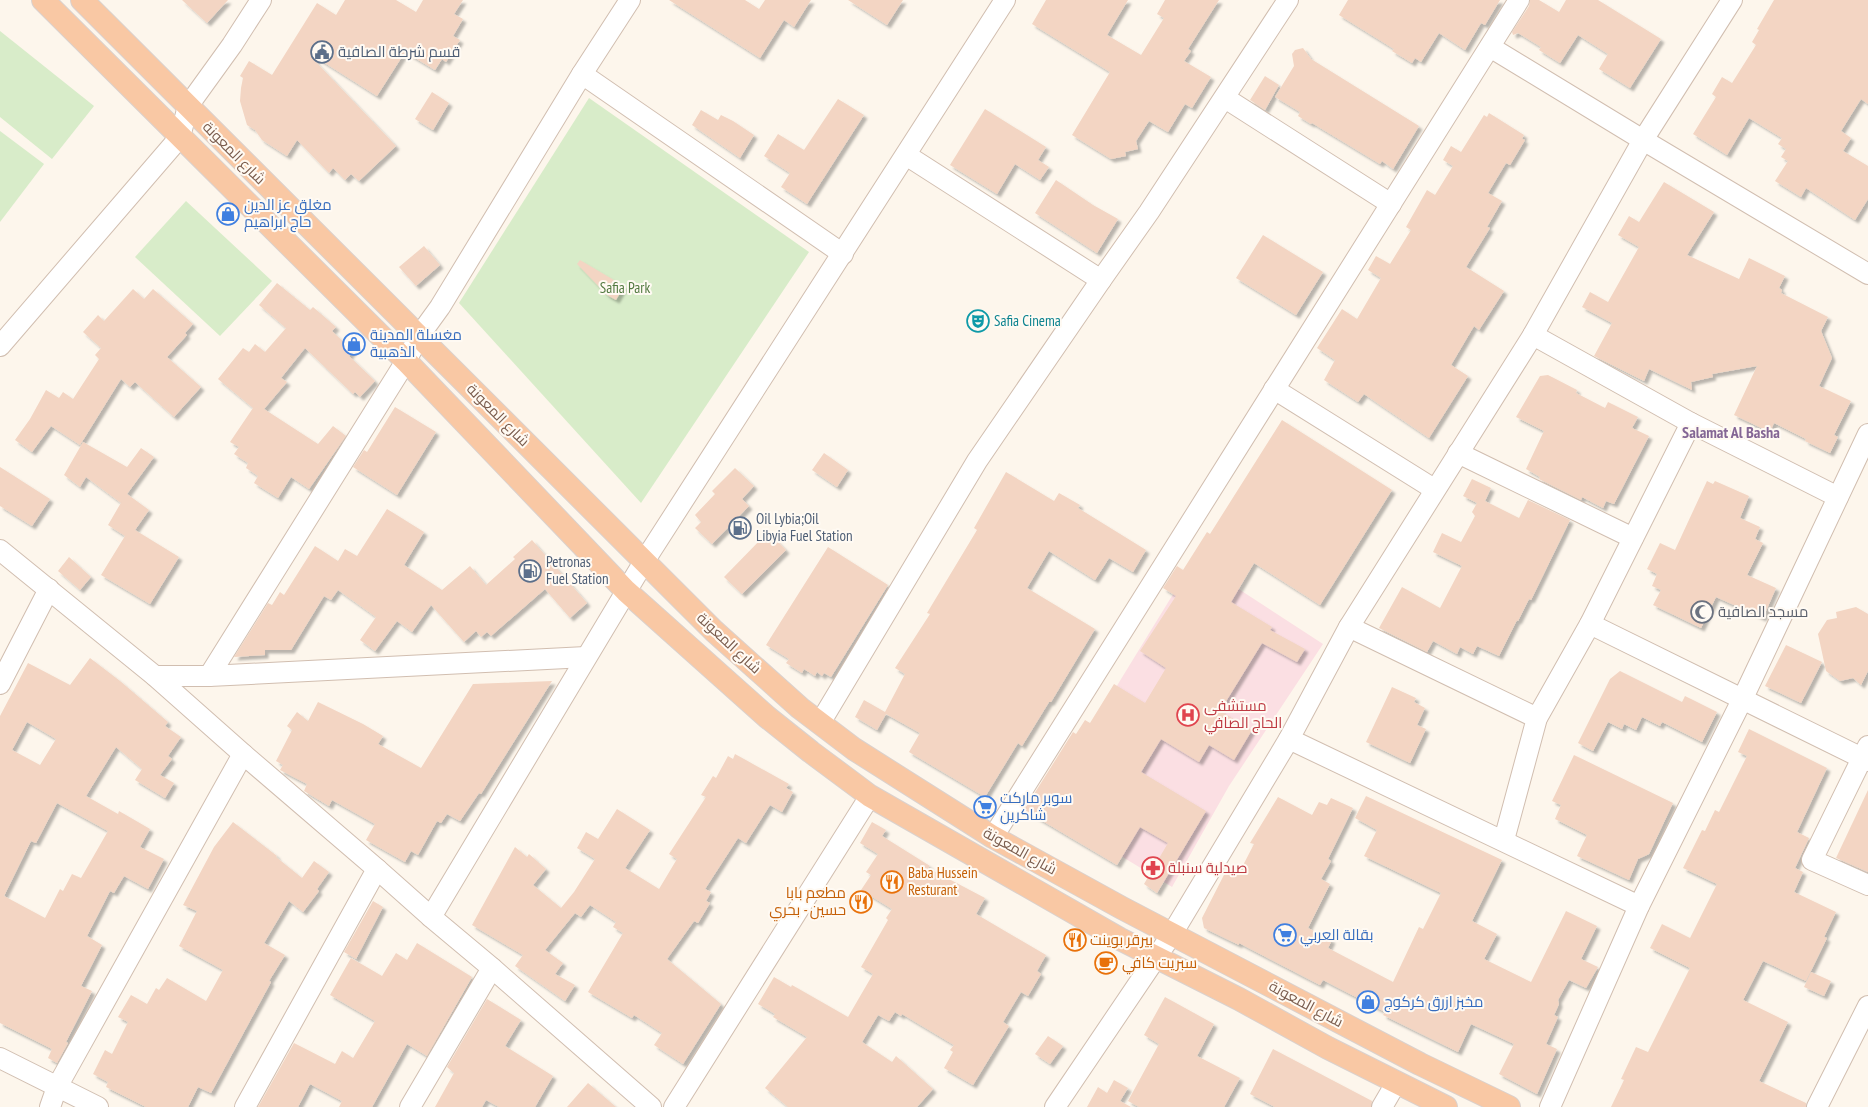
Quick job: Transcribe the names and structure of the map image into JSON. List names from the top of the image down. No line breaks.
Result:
{"streets":{"highway":["شارع المعونة"]},"districts":["Salamat Al Basha"],"parks":["Safia Park"],"places":{"public building":["قسم شرطة الصافية"],"shop":["مغلق عز الدين حاج ابراهيم","مغسلة المدينة الذهبية","مخبز ازرق كركوج"],"theatre":["Safia Cinema"],"fuel station":["Oil Lybia;Oil Libyia Fuel Station","Petronas Fuel Station"],"mosque":["مسجد الصافية"],"hospital":["مستشفى الحاج الصافي"],"supermarket":["سوبر ماركت شاكرين","بقالة العربي"],"pharmacy":["صيدلية سنبلة"],"restaurant":["Baba Hussein Resturant","مطعم بابا حسين - بحري","بيرقر بوينت"],"cafe":["سبريت كافي"]}}
